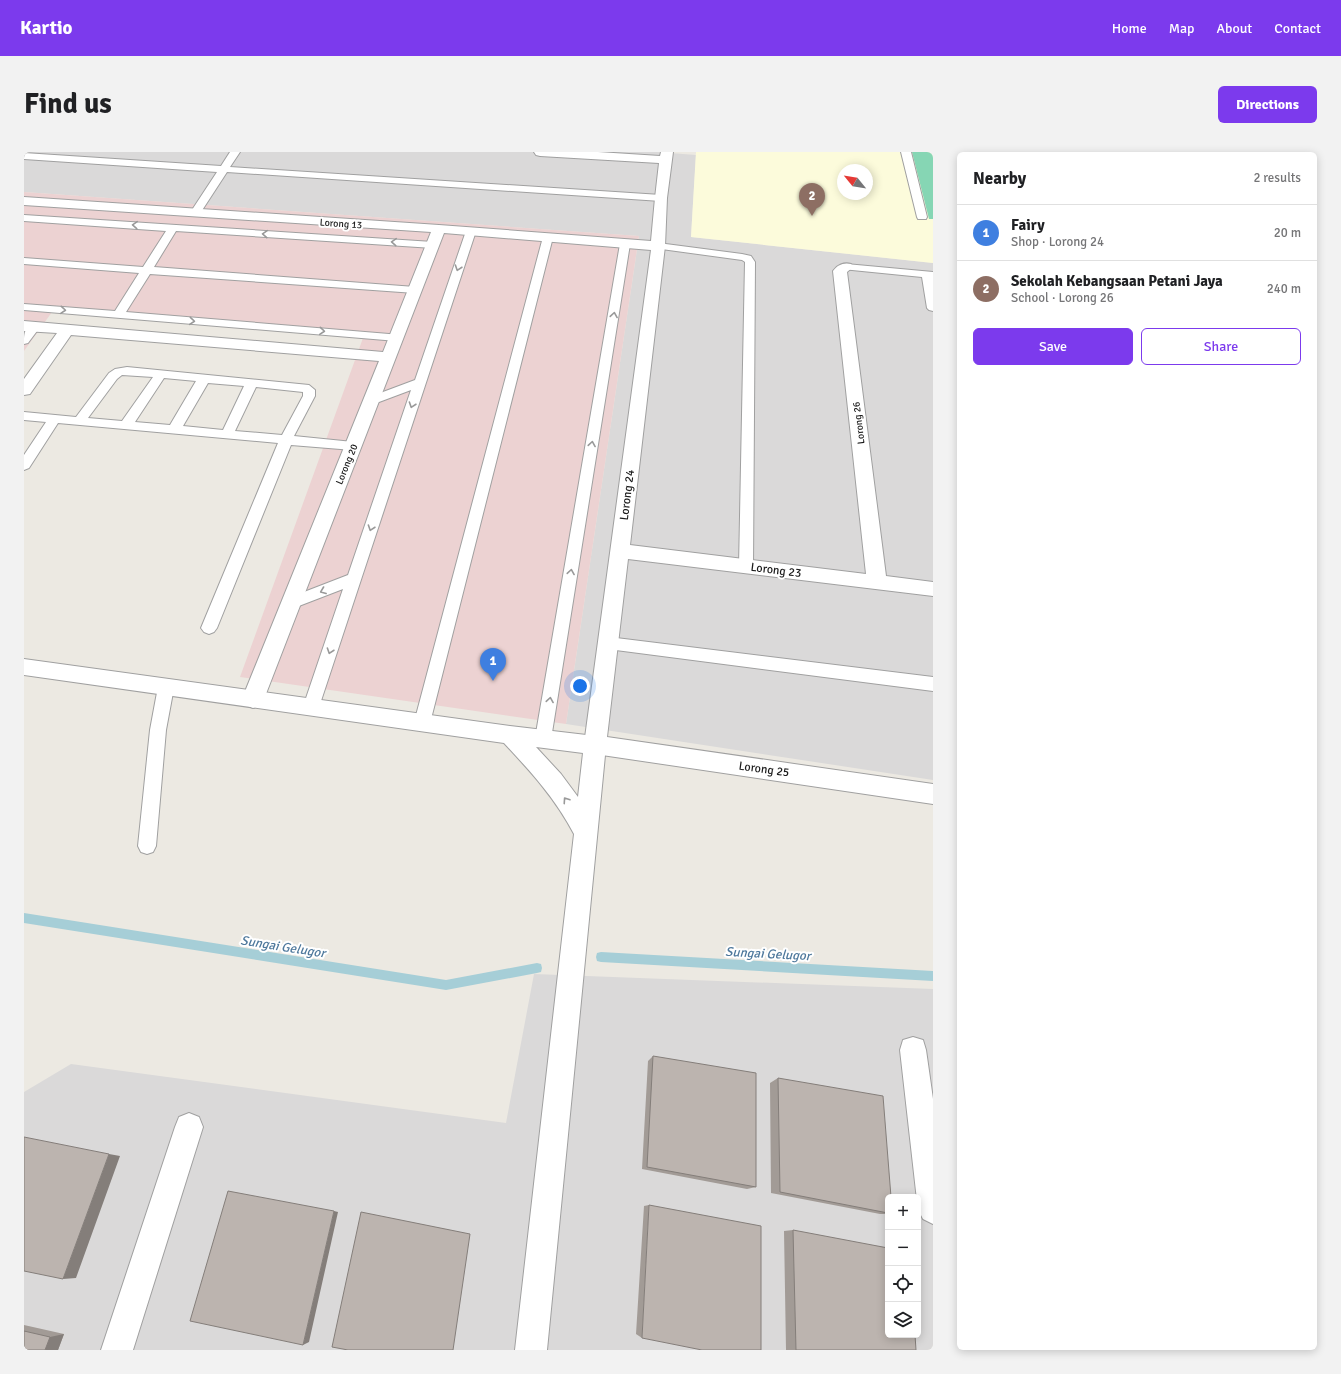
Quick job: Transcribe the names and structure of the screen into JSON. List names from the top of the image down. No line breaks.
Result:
{"streets":{"street":["Lorong 13","Lorong 26","Lorong 20","Lorong 24","Lorong 23","Lorong 25"]},"crossings":[["Lorong 13","Lorong 20"],["Lorong 13","Lorong 24"],["Lorong 26","Lorong 23"],["Lorong 20","Lorong 25"],["Lorong 24","Lorong 23"],["Lorong 24","Lorong 25"]],"water":["Sungai Gelugor"],"north":"top left","page":{"header":"Kartio","nav":["Home","Map","About","Contact"],"buttons":["Directions",["Save","Share"]],"title":"Find us","heading":["Nearby","2 results"],"pins":["2","1"],"list":[{"mark":"1","name":"Fairy","note":"Shop · Lorong 24","value":"20 m"},{"mark":"2","name":"Sekolah Kebangsaan Petani Jaya","note":"School · Lorong 26","value":"240 m"}],"map_buttons":["+","−"]}}
